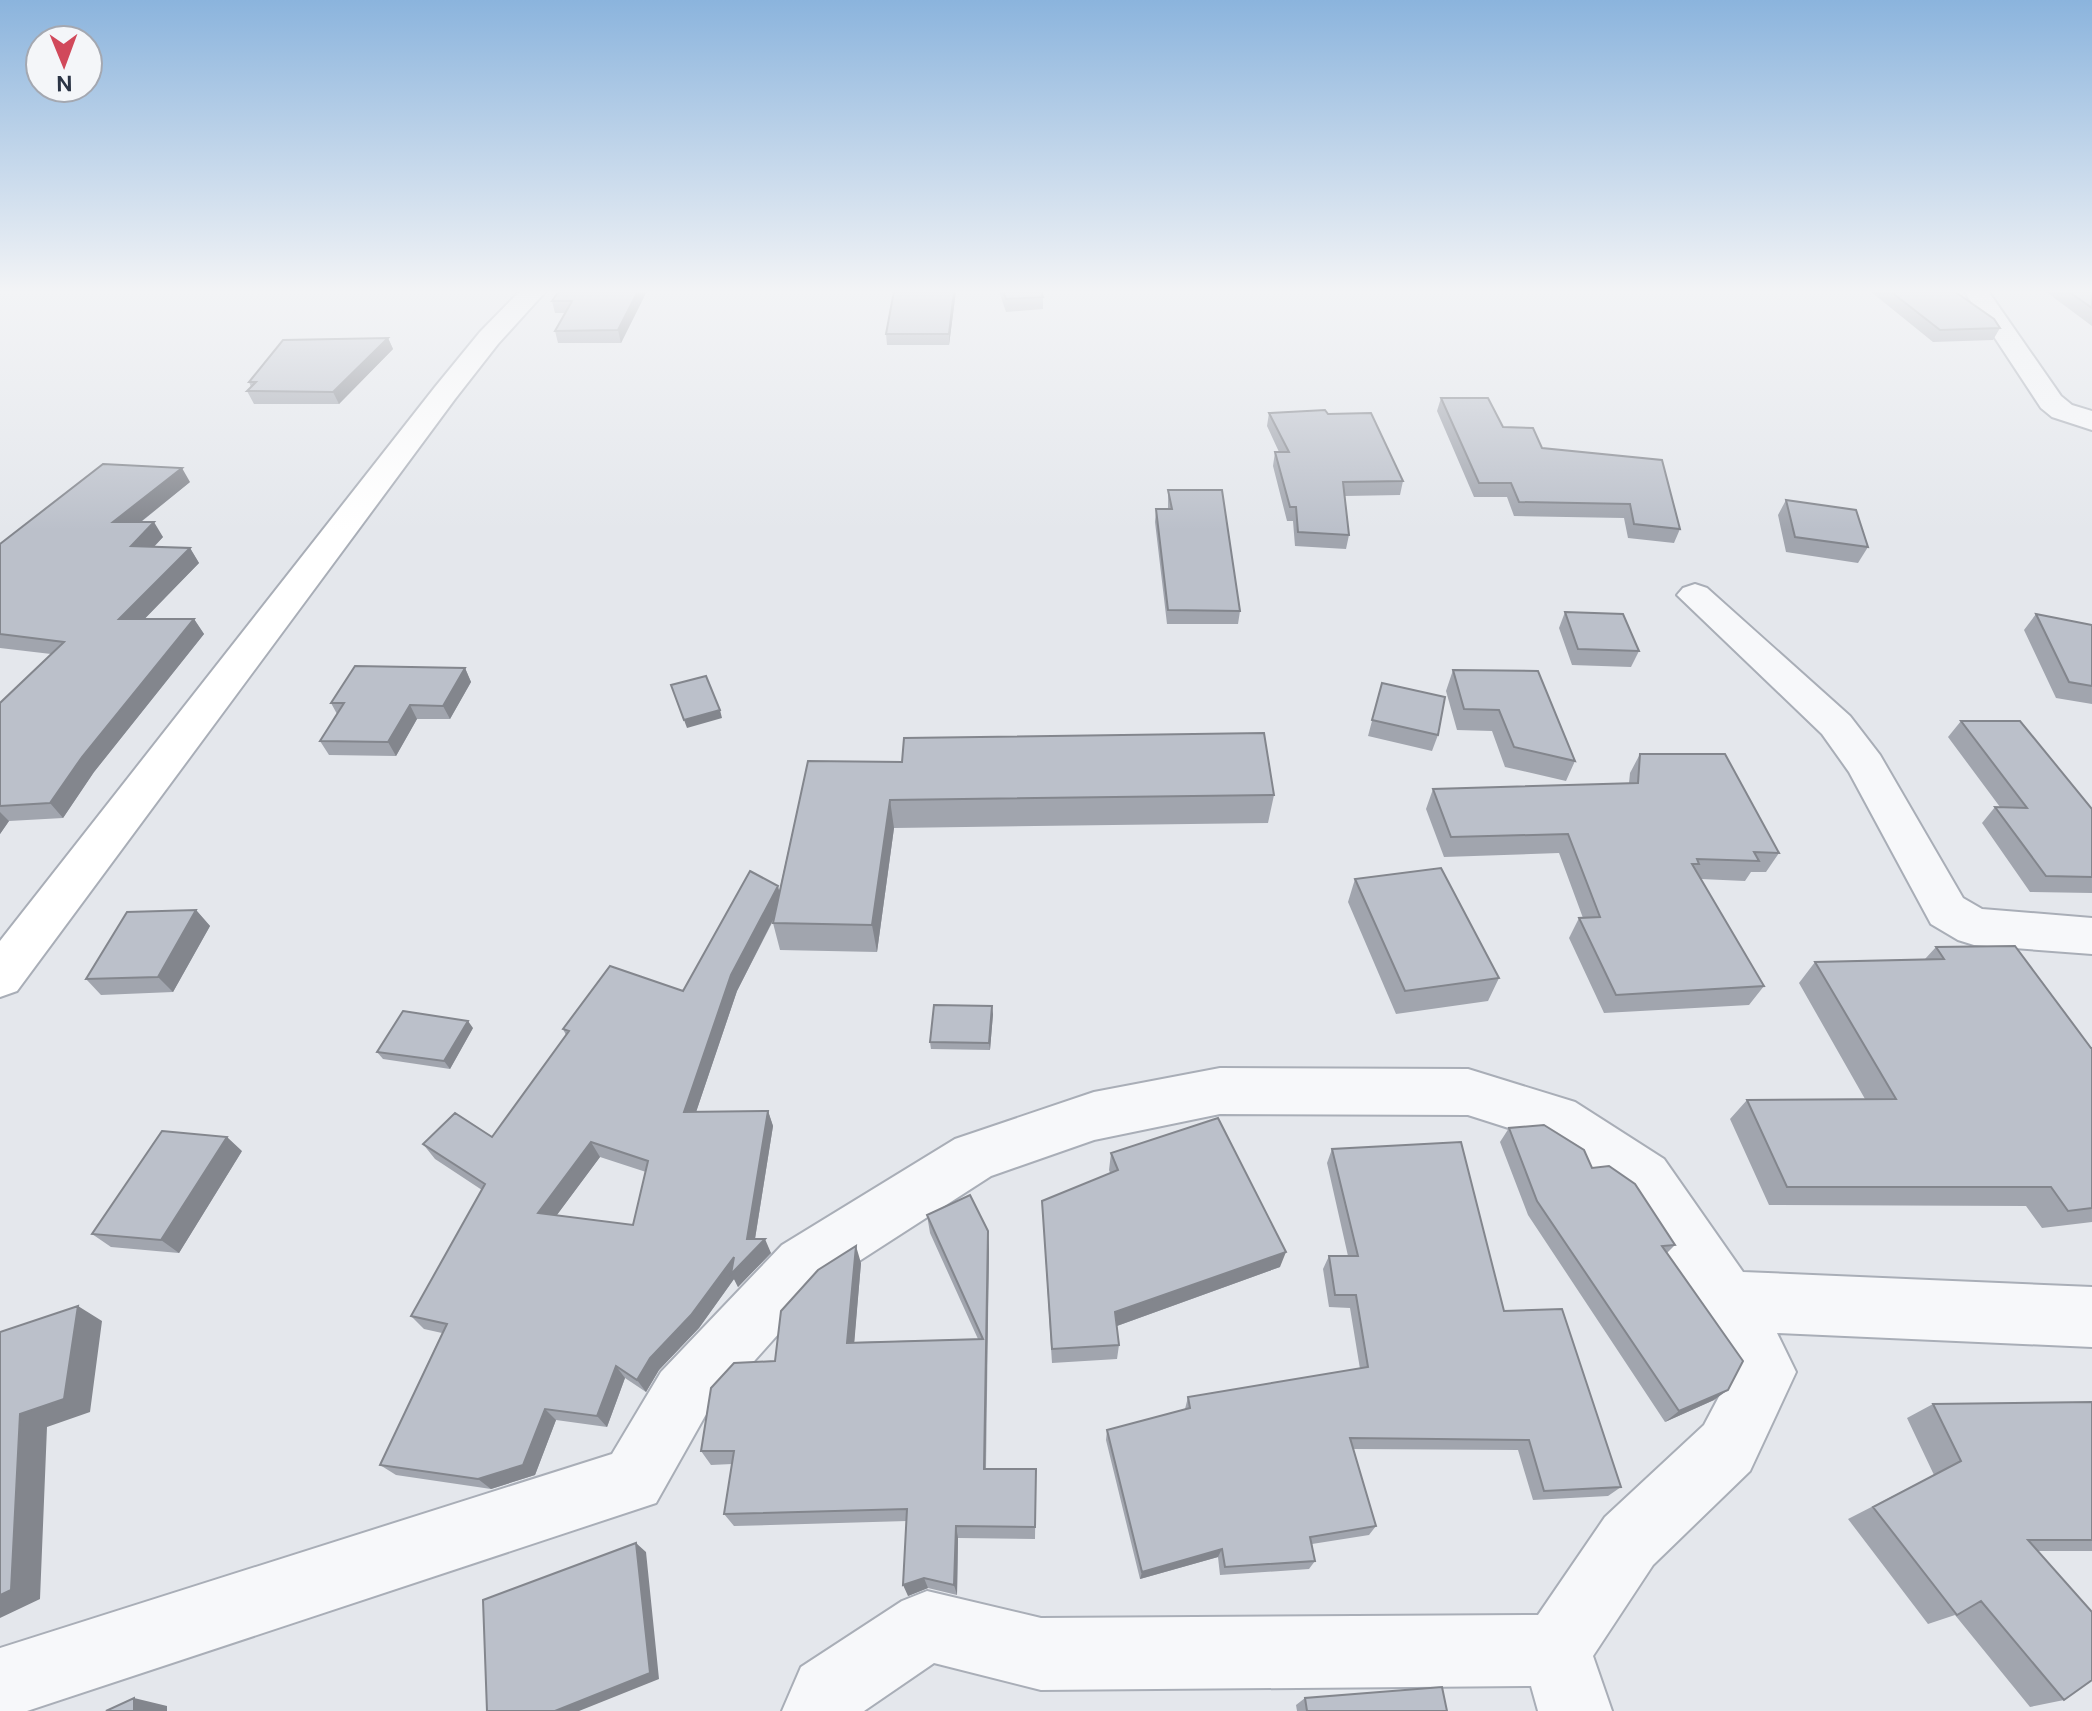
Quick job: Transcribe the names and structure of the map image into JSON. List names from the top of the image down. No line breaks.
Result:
{"north":"bottom"}
